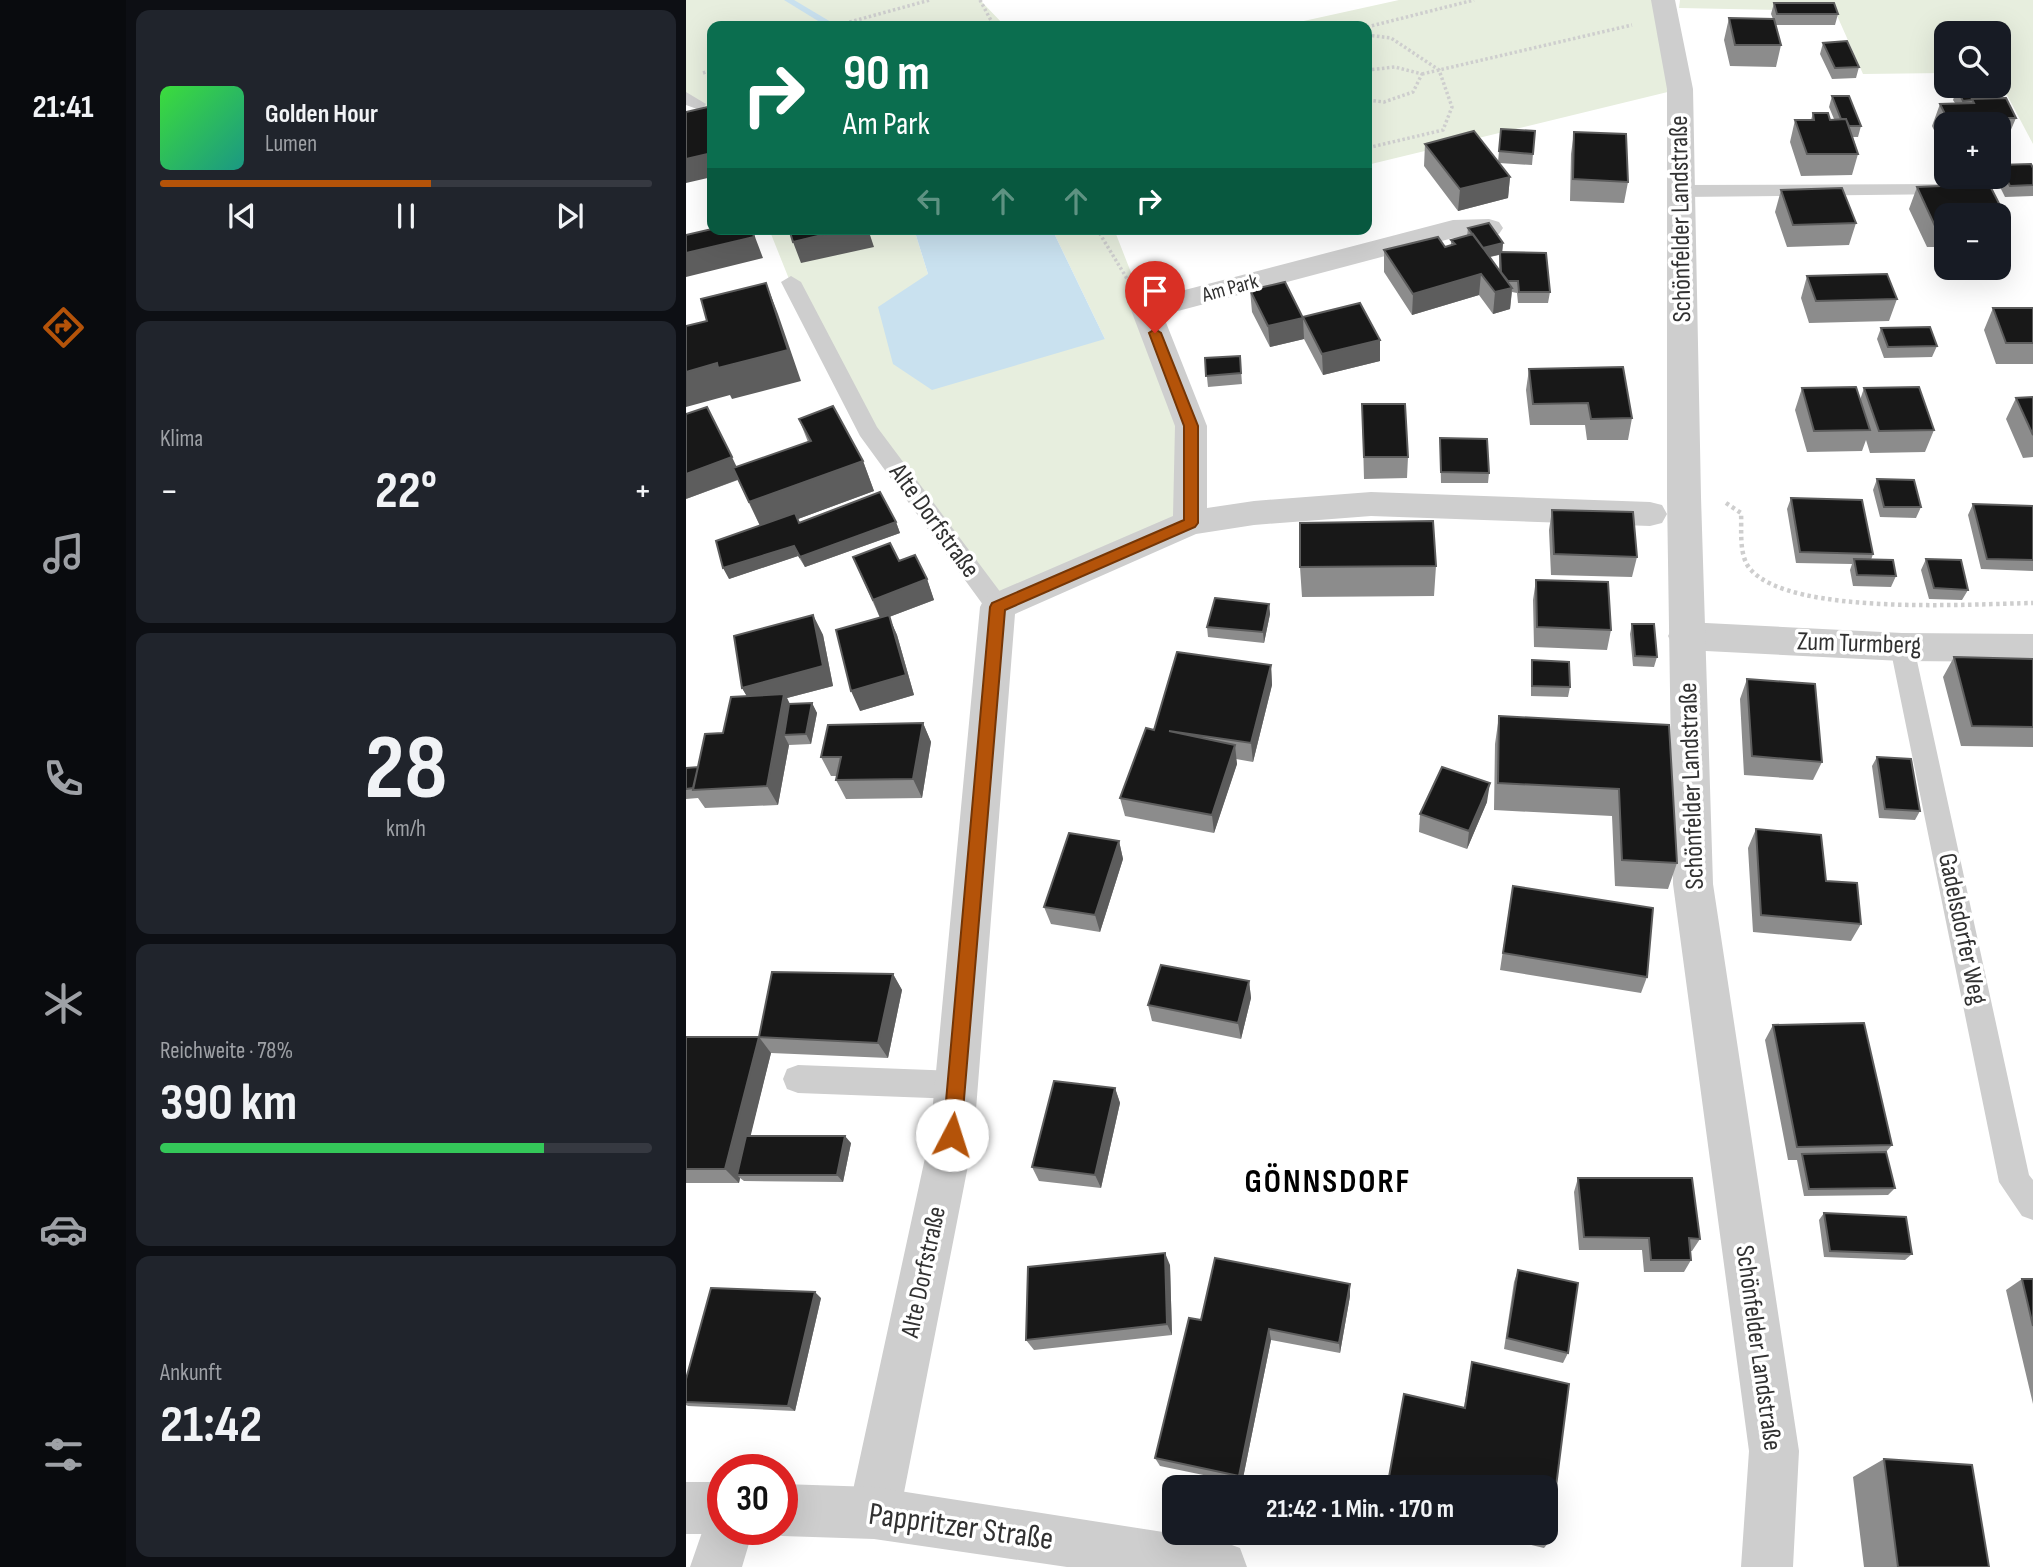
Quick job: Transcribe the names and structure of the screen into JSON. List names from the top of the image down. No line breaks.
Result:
{"streets":{"street":["Schönfelder Landstraße","Am Park","Alte Dorfstraße","Zum Turmberg","Pappritzer Straße"],"lane":["Gadelsdorfer Weg"]},"crossings":[["Schönfelder Landstraße","Zum Turmberg"],["Alte Dorfstraße","Pappritzer Straße"],["Zum Turmberg","Gadelsdorfer Weg"]],"districts":["GÖNNSDORF"],"page":{"tabs":"21:41","map_buttons":["+","−"],"turn":["90 m","Am Park"],"song":["Golden Hour","Lumen"],"tile":["Klima",["28","km/h"],["Reichweite · 78%","390 km"],["Ankunft","21:42"]],"heat":["−","22°","+"],"limit":"30","trip":"21:42 · 1 Min. · 170 m"}}
